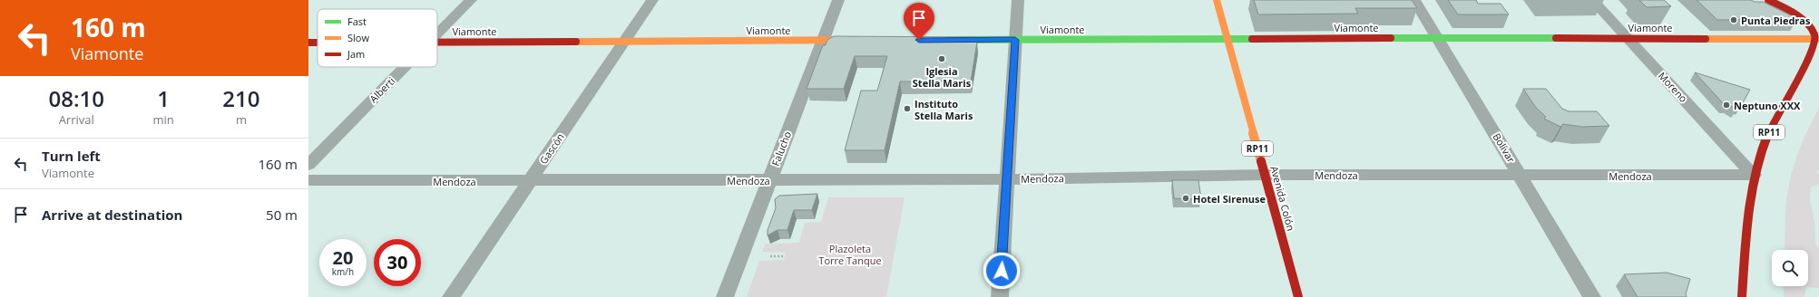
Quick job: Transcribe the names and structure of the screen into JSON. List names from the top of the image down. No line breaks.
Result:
{"streets":{"street":["Viamonte","Moreno","Alberti","RP11","Bolívar","Gascón","Falucho","Mendoza","Avenida Colón"]},"crossings":[["Viamonte","Moreno"],["Viamonte","RP11"],["Viamonte","Bolívar"],["Viamonte","Gascón"],["Viamonte","Falucho"],["Viamonte","Avenida Colón"],["Moreno","RP11"],["Moreno","Mendoza"],["RP11","Mendoza"],["Bolívar","Mendoza"],["Gascón","Mendoza"],["Falucho","Mendoza"],["Mendoza","Avenida Colón"]],"parks":["Plazoleta Torre Tanque"],"places":["Punta Piedras","Iglesia Stella Maris","Neptuno XXX","Instituto Stella Maris","Hotel Sirenuse"],"legend":["Fast","Slow","Jam"],"page":{"turn":["160 m","Viamonte"],"eta":["08:10","Arrival","1","min","210","m"],"list":[{"name":"Turn left","note":"Viamonte","value":"160 m"},{"name":"Arrive at destination","value":"50 m"}],"speed":"20 km/h","limit":"30"}}
